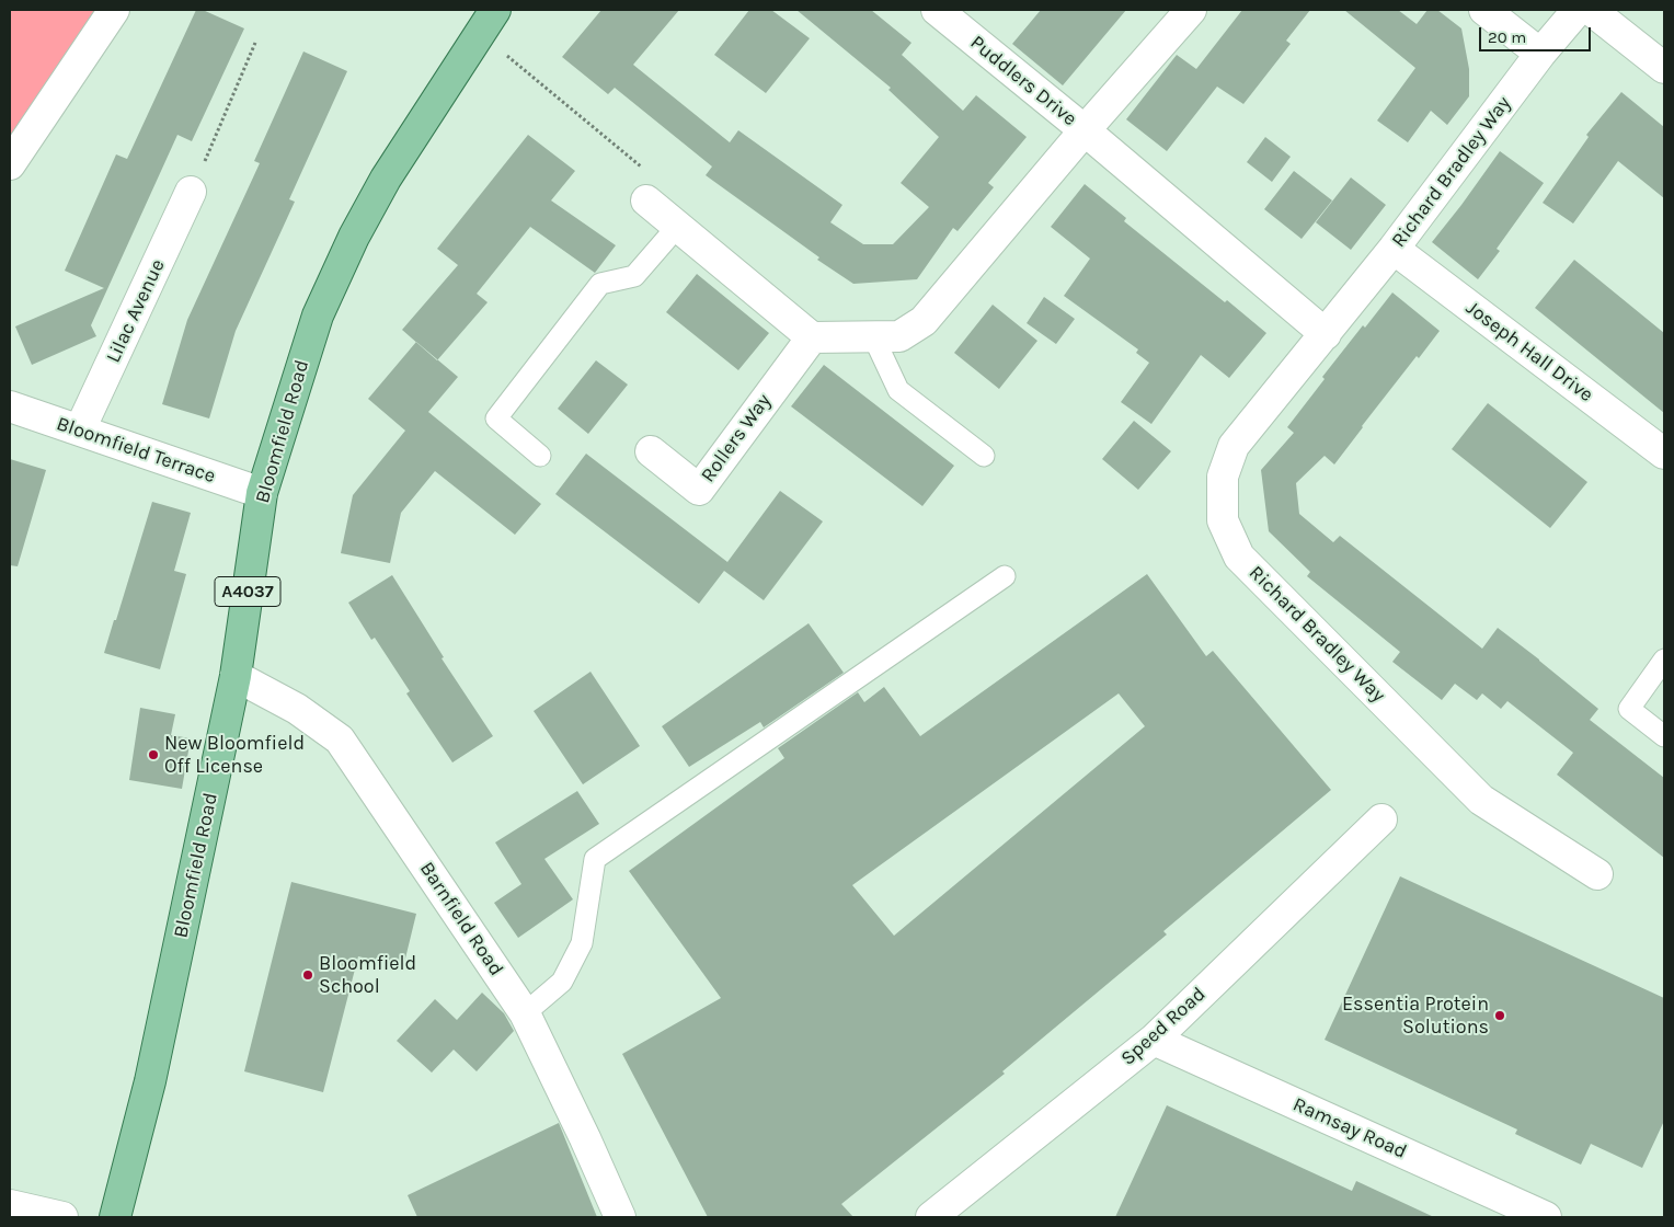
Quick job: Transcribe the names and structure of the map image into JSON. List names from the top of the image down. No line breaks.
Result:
{"streets":{"main road":["Bloomfield Road","A4037"],"street":["Puddlers Drive","Richard Bradley Way","Lilac Avenue","Joseph Hall Drive","Rollers Way","Bloomfield Terrace","Barnfield Road","Speed Road","Ramsay Road"]},"crossings":[["Richard Bradley Way","Joseph Hall Drive"],["Lilac Avenue","Bloomfield Terrace"],["Bloomfield Road","Bloomfield Terrace"],["Bloomfield Road","Barnfield Road"],["Speed Road","Ramsay Road"]],"places":["New Bloomfield Off License","Bloomfield School","Essentia Protein Solutions"],"scale_bar":"20 m"}
